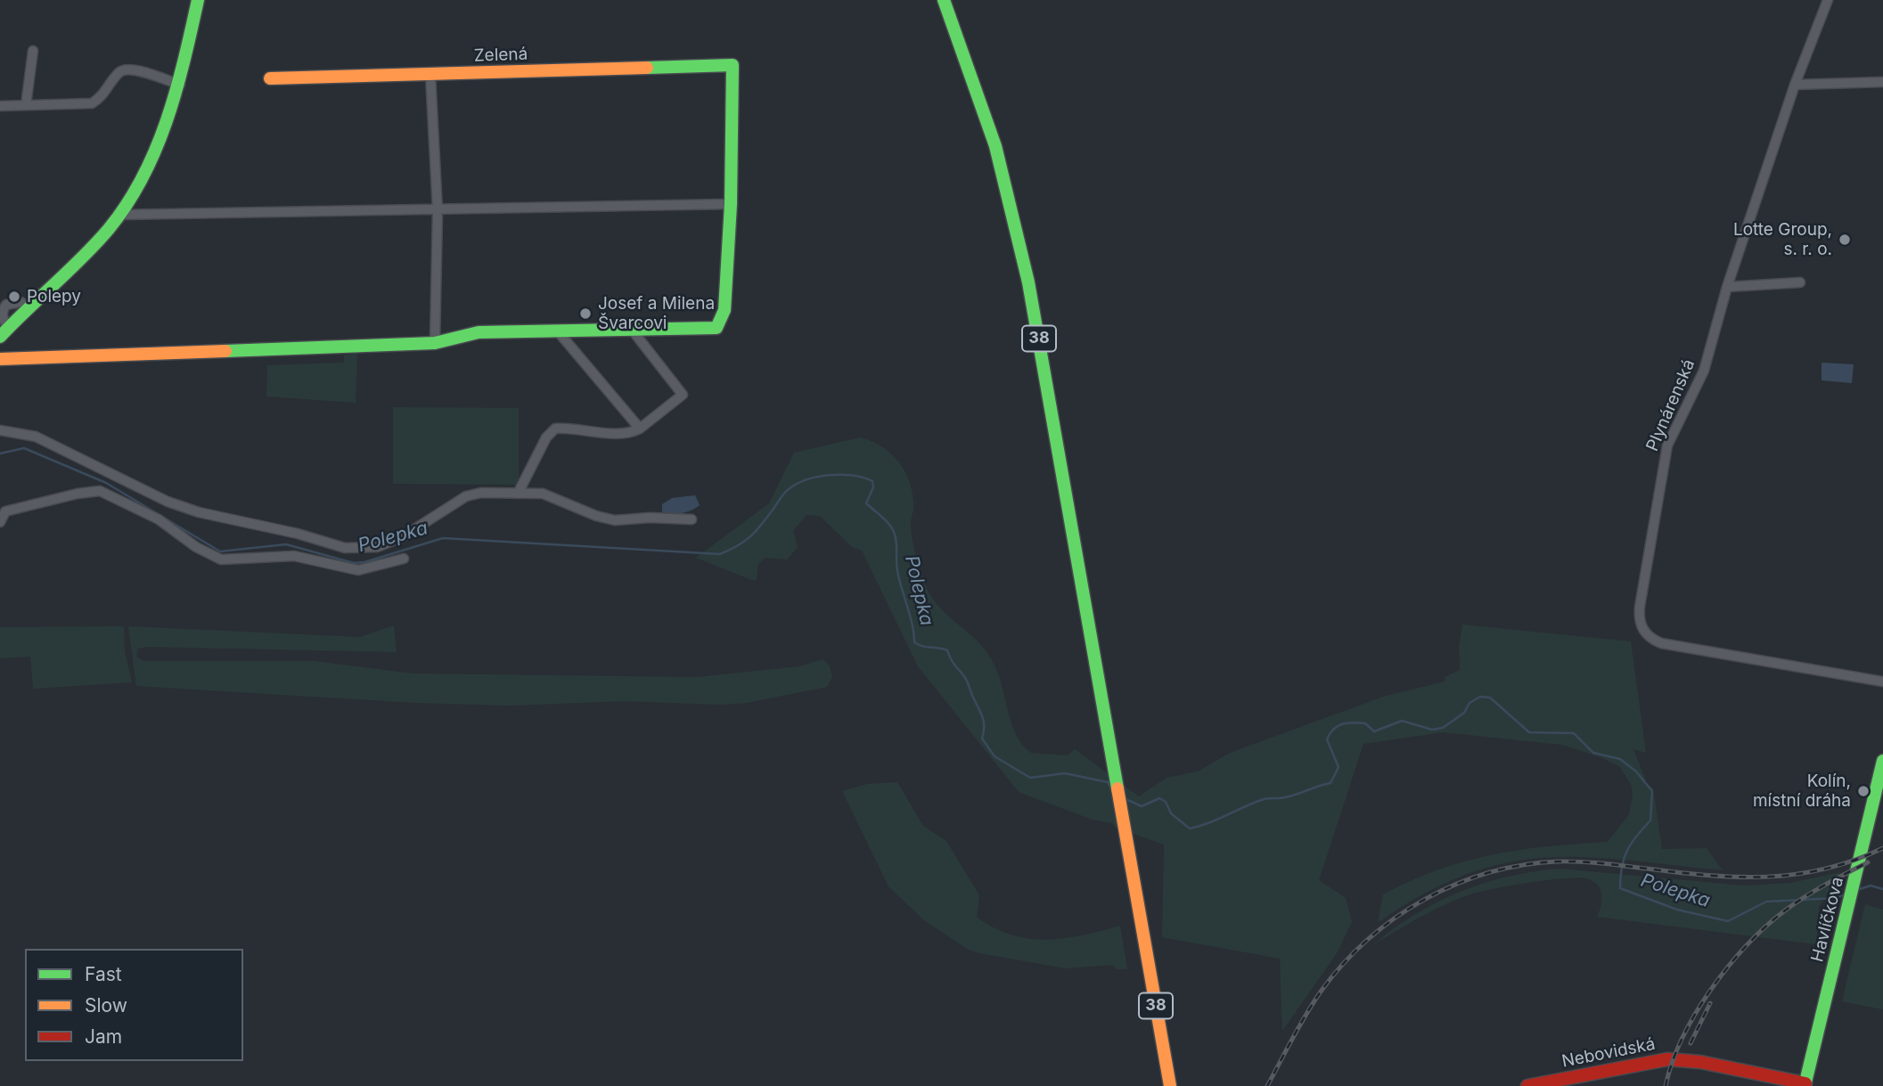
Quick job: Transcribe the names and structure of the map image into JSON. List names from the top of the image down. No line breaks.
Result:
{"streets":{"street":["Zelená","38","Plynárenská","Havlíčkova","Nebovidská"]},"crossings":[["Havlíčkova","Nebovidská"]],"water":["Polepka"],"places":["Lotte Group, s. r. o.","Polepy","Josef a Milena Švarcovi","Kolín, místní dráha"],"legend":["Fast","Slow","Jam"]}
